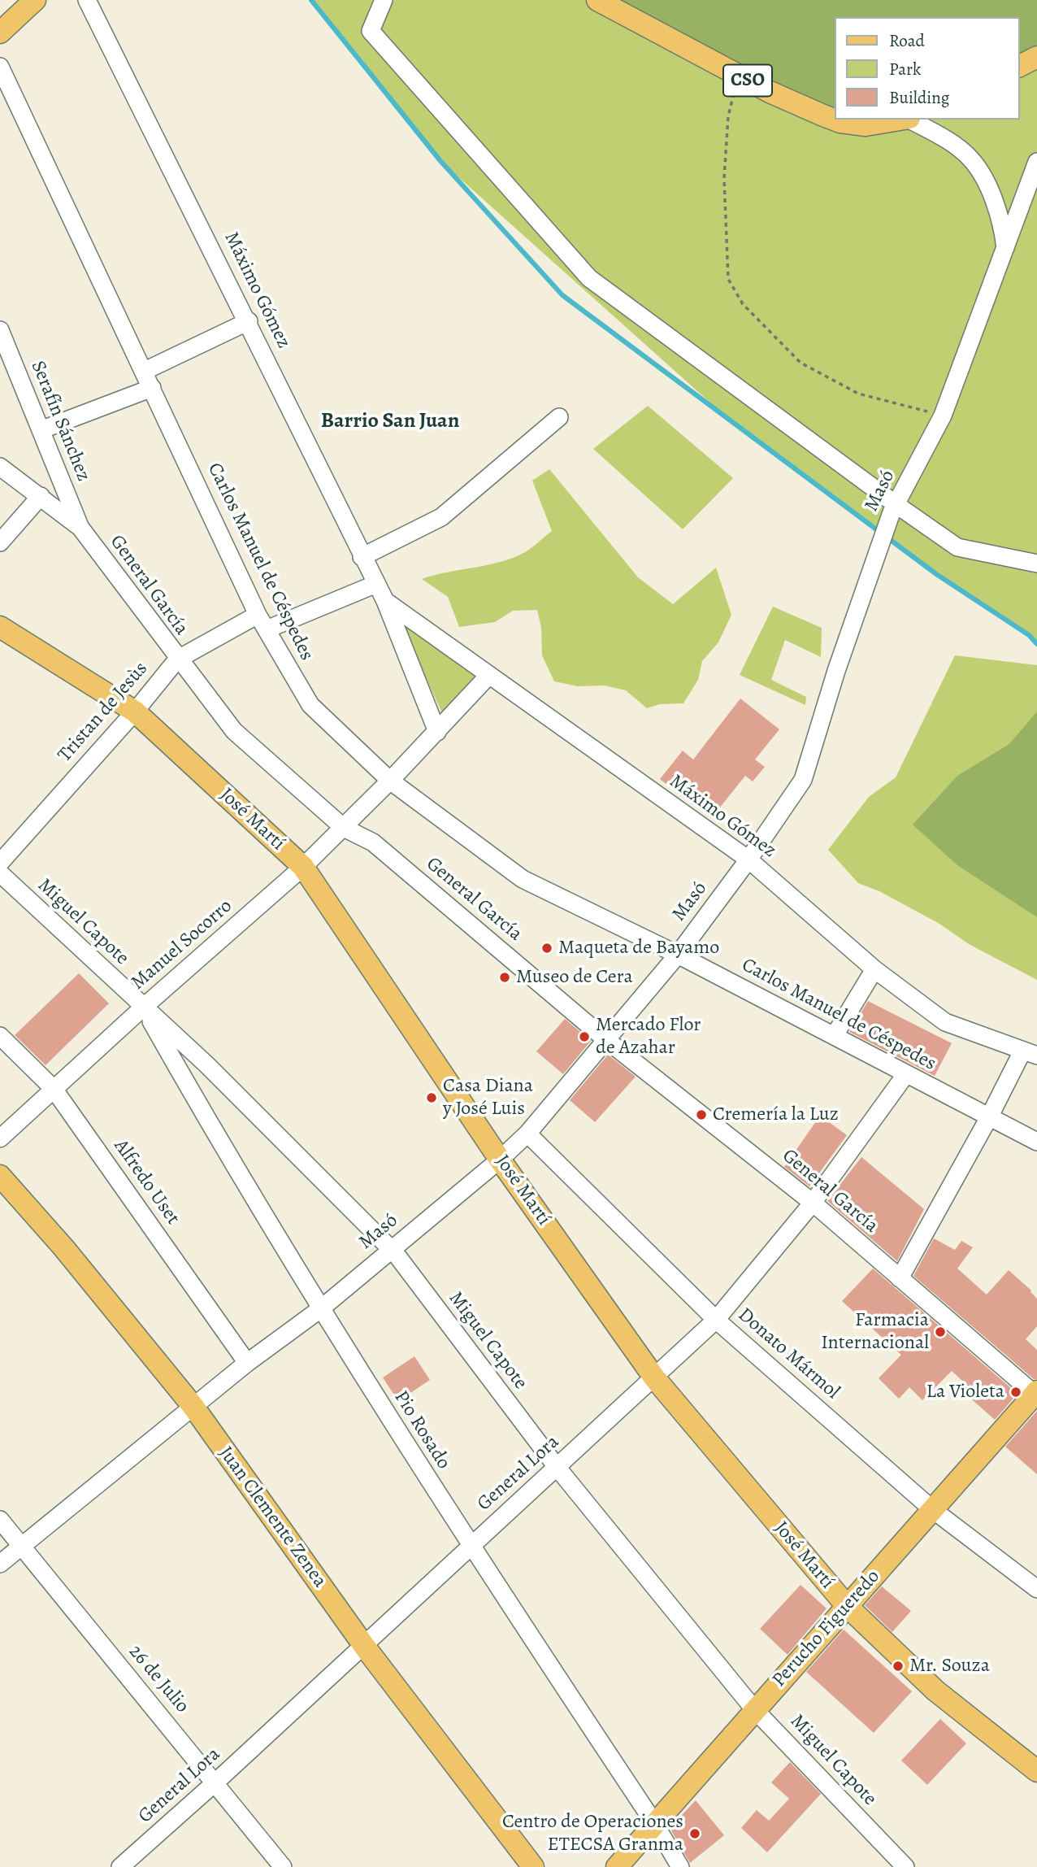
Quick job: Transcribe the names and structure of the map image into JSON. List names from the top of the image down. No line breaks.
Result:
{"streets":{"main road":["CSO","José Martí","Juan Clemente Zenea","Perucho Figueredo"],"street":["Máximo Gómez","Serafín Sánchez","Masó","Carlos Manuel de Céspedes","General García","Tristan de Jesùs","Miguel Capote","Manuel Socorro","Alfredo Uset","Donato Mármol","Pio Rosado","General Lora","26 de Julio"]},"crossings":[["Máximo Gómez","Masó"],["Máximo Gómez","Tristan de Jesùs"],["Máximo Gómez","Manuel Socorro"],["Serafín Sánchez","General García"],["Masó","Carlos Manuel de Céspedes"],["Masó","General García"],["Masó","José Martí"],["Masó","Miguel Capote"],["Masó","Alfredo Uset"],["Masó","Donato Mármol"],["Masó","Pio Rosado"],["Masó","Juan Clemente Zenea"],["Masó","26 de Julio"],["Carlos Manuel de Céspedes","Tristan de Jesùs"],["Carlos Manuel de Céspedes","Manuel Socorro"],["Carlos Manuel de Céspedes","General Lora"],["General García","Tristan de Jesùs"],["General García","Manuel Socorro"],["General García","General Lora"],["General García","Perucho Figueredo"],["Tristan de Jesùs","José Martí"],["José Martí","Manuel Socorro"],["José Martí","General Lora"],["José Martí","Perucho Figueredo"],["Miguel Capote","Manuel Socorro"],["Miguel Capote","Pio Rosado"],["Miguel Capote","General Lora"],["Miguel Capote","Perucho Figueredo"],["Manuel Socorro","Alfredo Uset"],["Manuel Socorro","Pio Rosado"],["Donato Mármol","General Lora"],["Donato Mármol","Perucho Figueredo"],["Pio Rosado","General Lora"],["Pio Rosado","Perucho Figueredo"],["General Lora","Juan Clemente Zenea"],["General Lora","26 de Julio"]],"districts":["Barrio San Juan"],"places":["Maqueta de Bayamo","Museo de Cera","Mercado Flor de Azahar","Casa Diana y José Luis","Cremería la Luz","Farmacia Internacional","La Violeta","Mr. Souza","Centro de Operaciones ETECSA Granma"],"legend":["Road","Park","Building"]}
